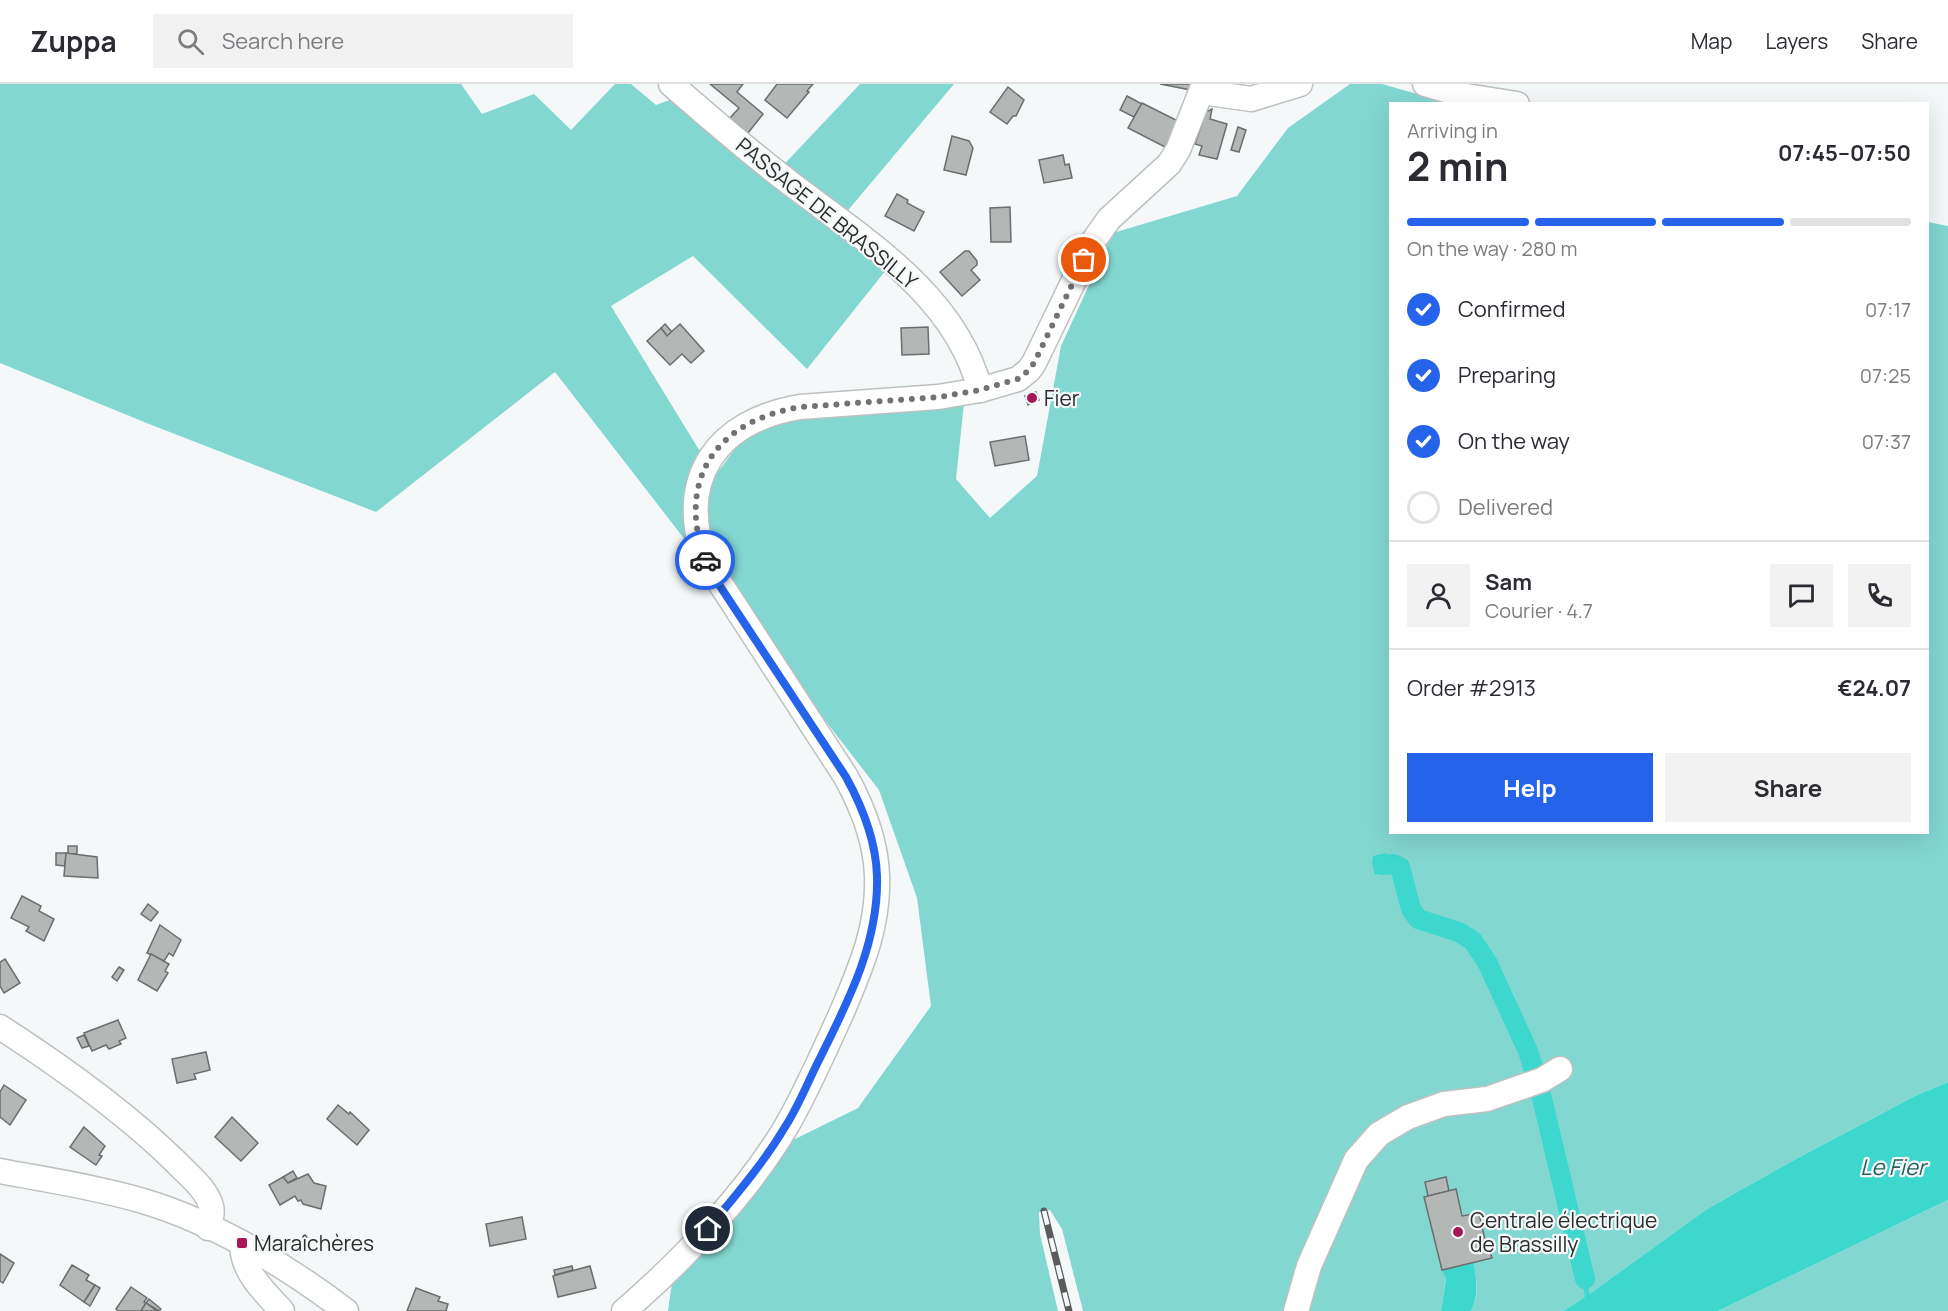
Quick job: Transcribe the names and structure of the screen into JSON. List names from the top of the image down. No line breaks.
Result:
{"streets":{"street":["PASSAGE DE BRASSILLY"]},"water":["Le Fier"],"places":{"other":["Fier","Centrale électrique de Brassilly"],"transit":["Maraîchères"]},"page":{"header":"Zuppa","search":"Search here","nav":["Map","Layers","Share"],"heading":["2 min","Arriving in","07:45–07:50"],"panel":["Sam","Courier · 4.7","Order #2913","€24.07"],"bar":"On the way · 280 m","list":[["Confirmed","07:17"],["Preparing","07:25"],["On the way","07:37"],"Delivered"],"buttons":["Help","Share"]}}
